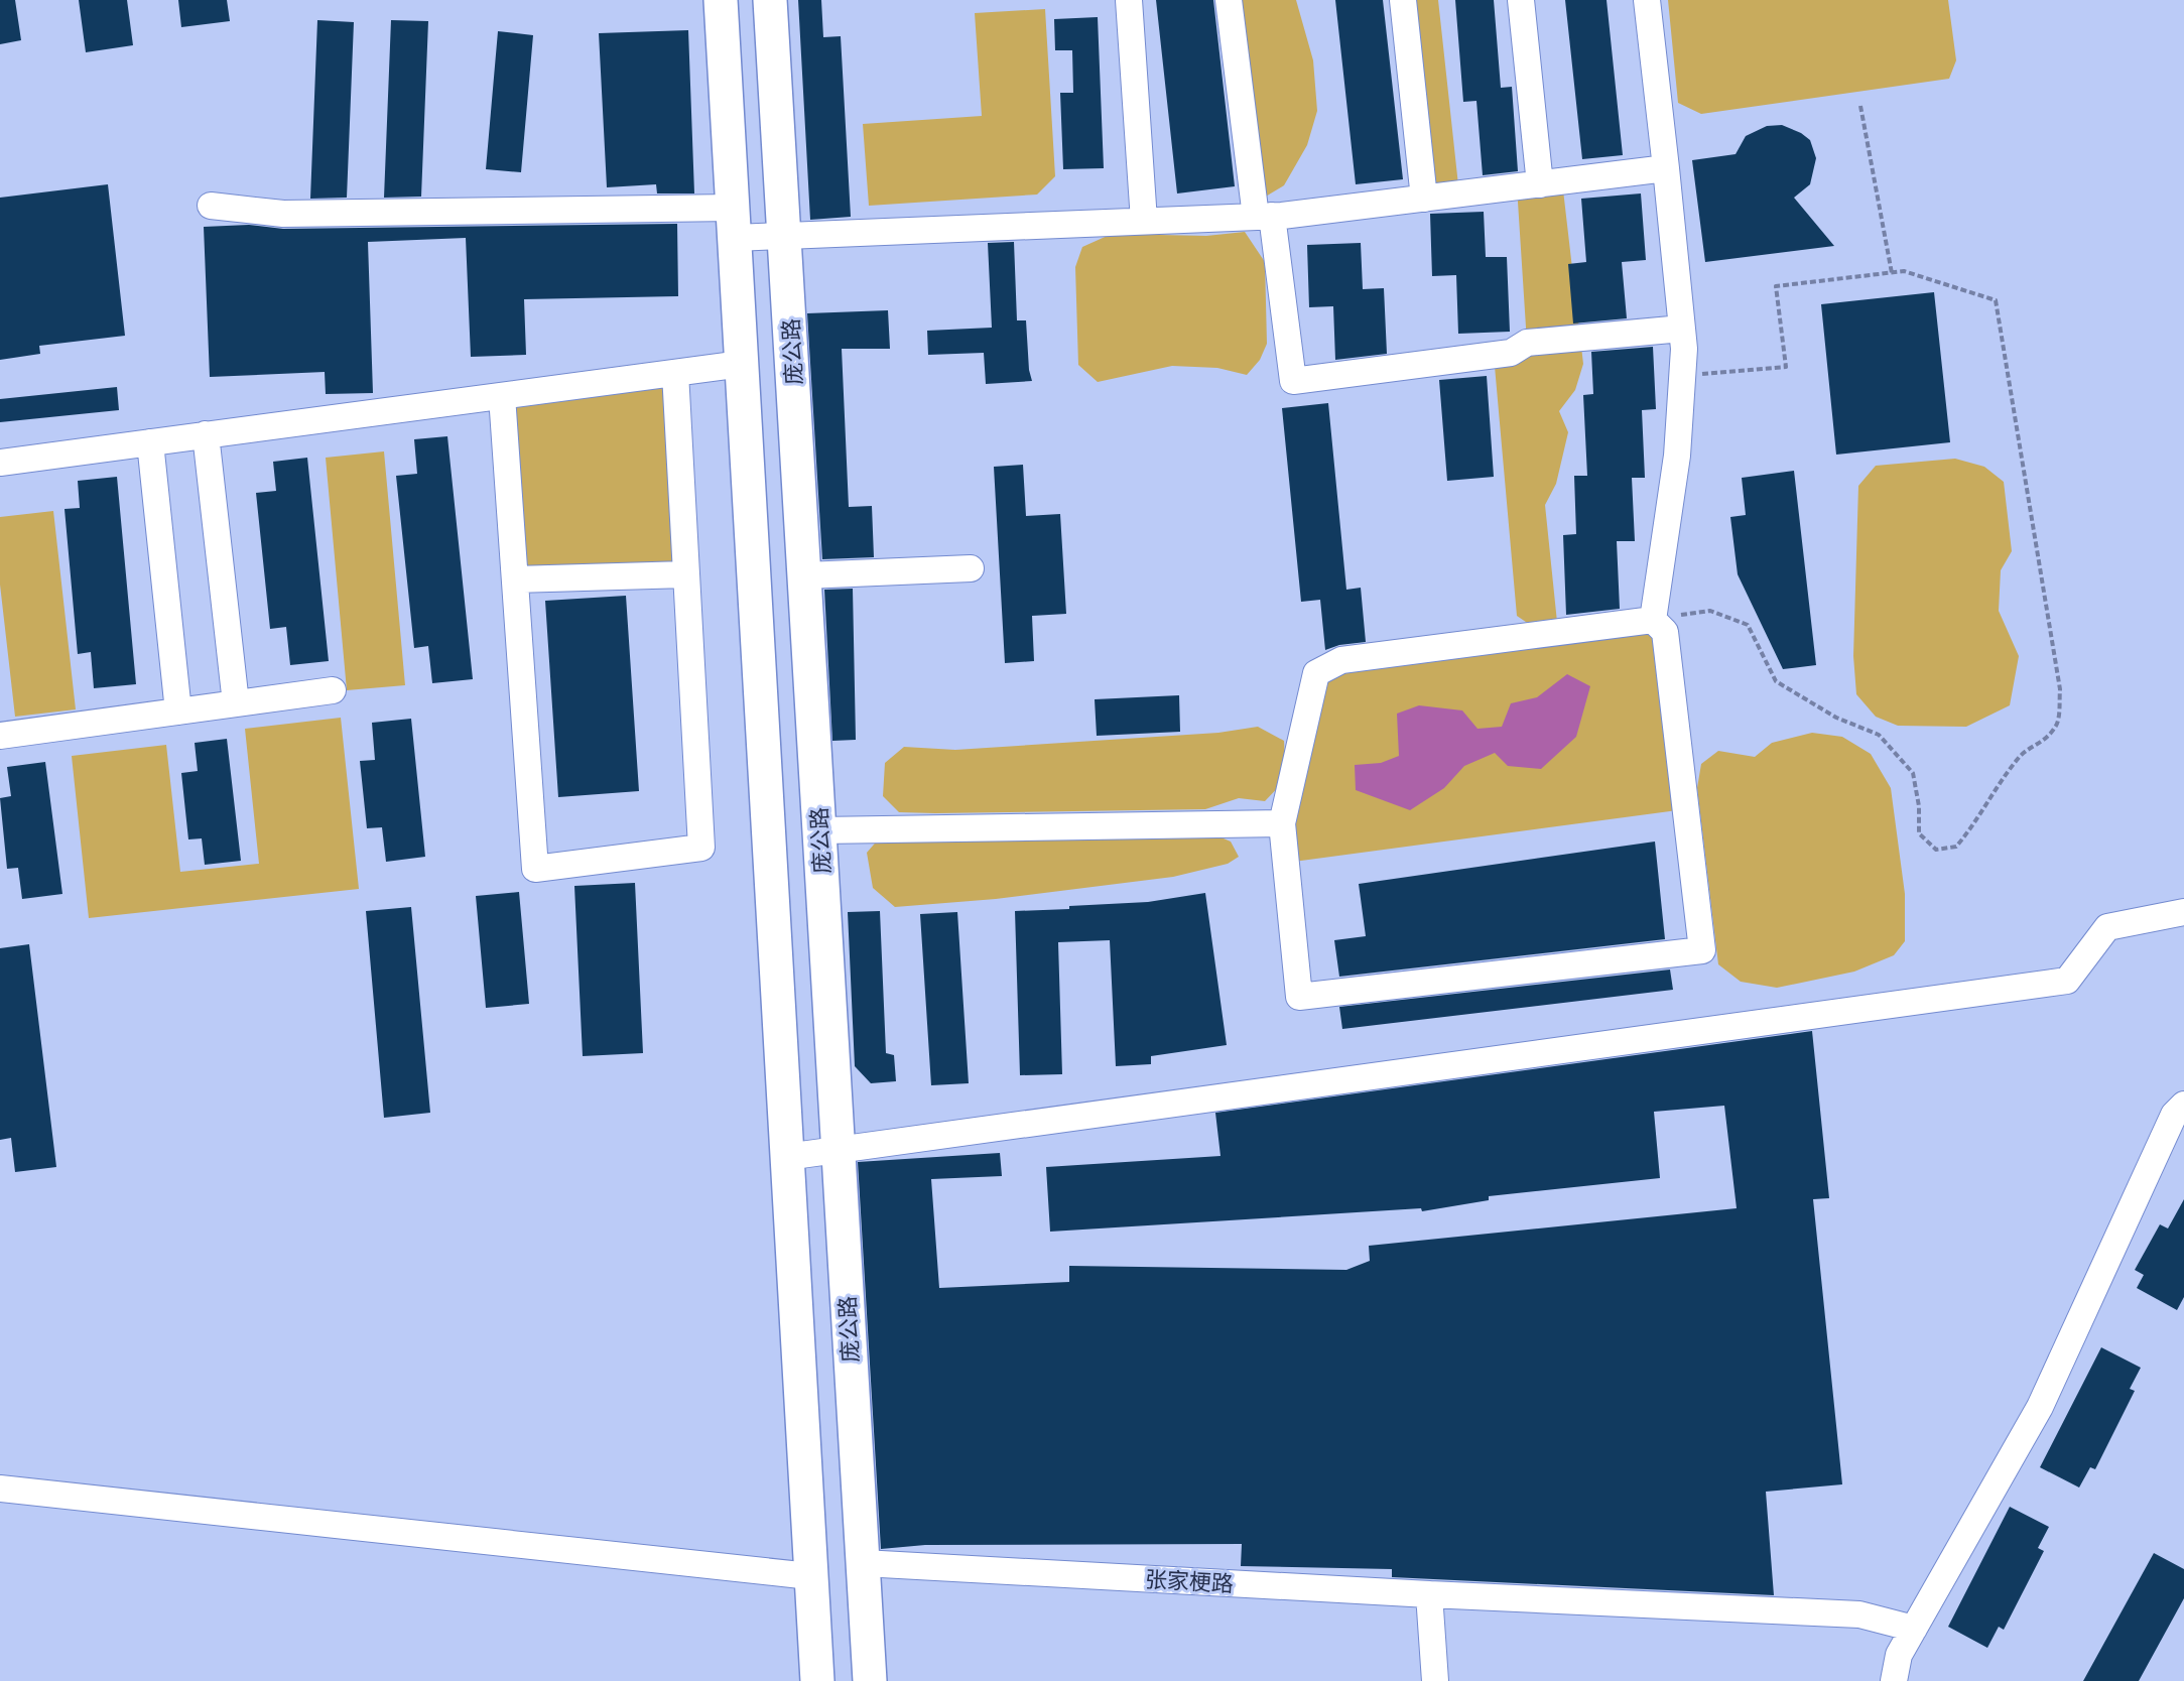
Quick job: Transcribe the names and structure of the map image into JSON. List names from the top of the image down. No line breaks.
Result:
{"streets":{"main road":["庞公路"],"street":["张家梗路"]},"crossings":[["庞公路","张家梗路"]]}
